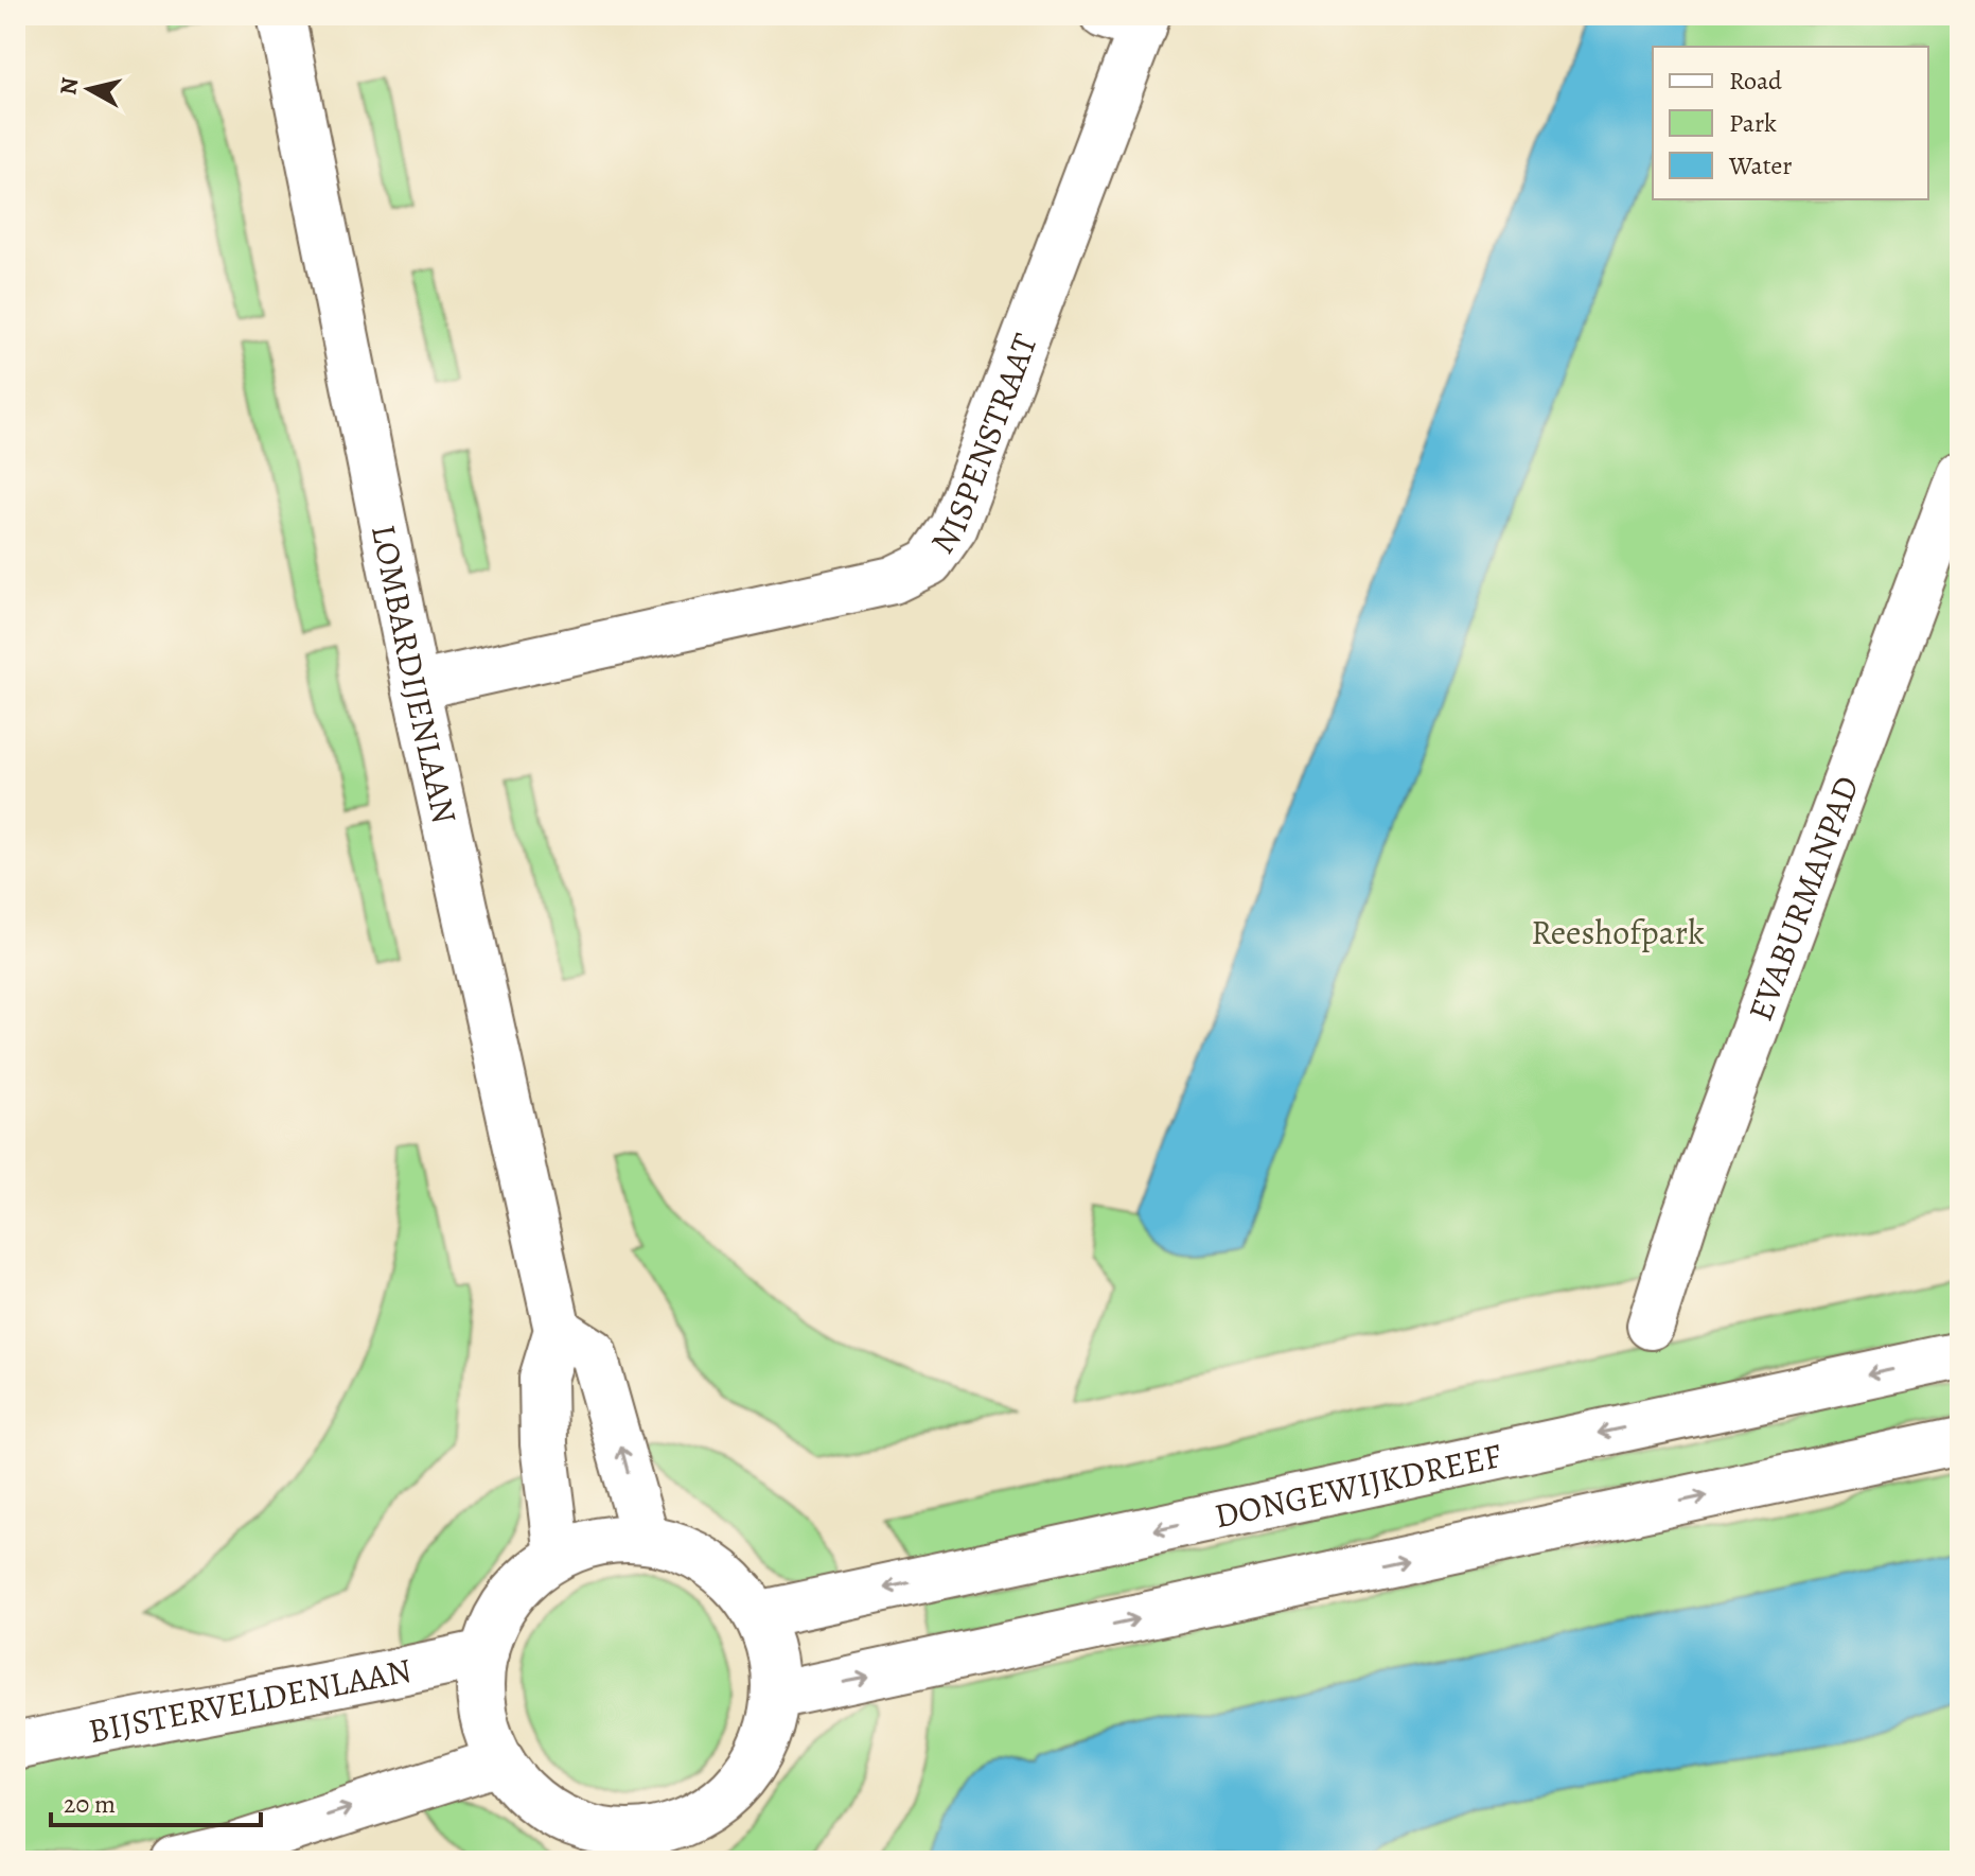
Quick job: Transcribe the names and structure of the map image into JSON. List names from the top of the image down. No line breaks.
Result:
{"streets":{"street":["NISPENSTRAAT","LOMBARDIJENLAAN","EVABURMANPAD","DONGEWIJKDREEF","BIJSTERVELDENLAAN"]},"crossings":[["NISPENSTRAAT","LOMBARDIJENLAAN"],["LOMBARDIJENLAAN","DONGEWIJKDREEF"],["LOMBARDIJENLAAN","BIJSTERVELDENLAAN"],["DONGEWIJKDREEF","BIJSTERVELDENLAAN"]],"parks":["Reeshofpark"],"legend":["Road","Park","Water"],"scale_bar":"20 m","north":"left"}
